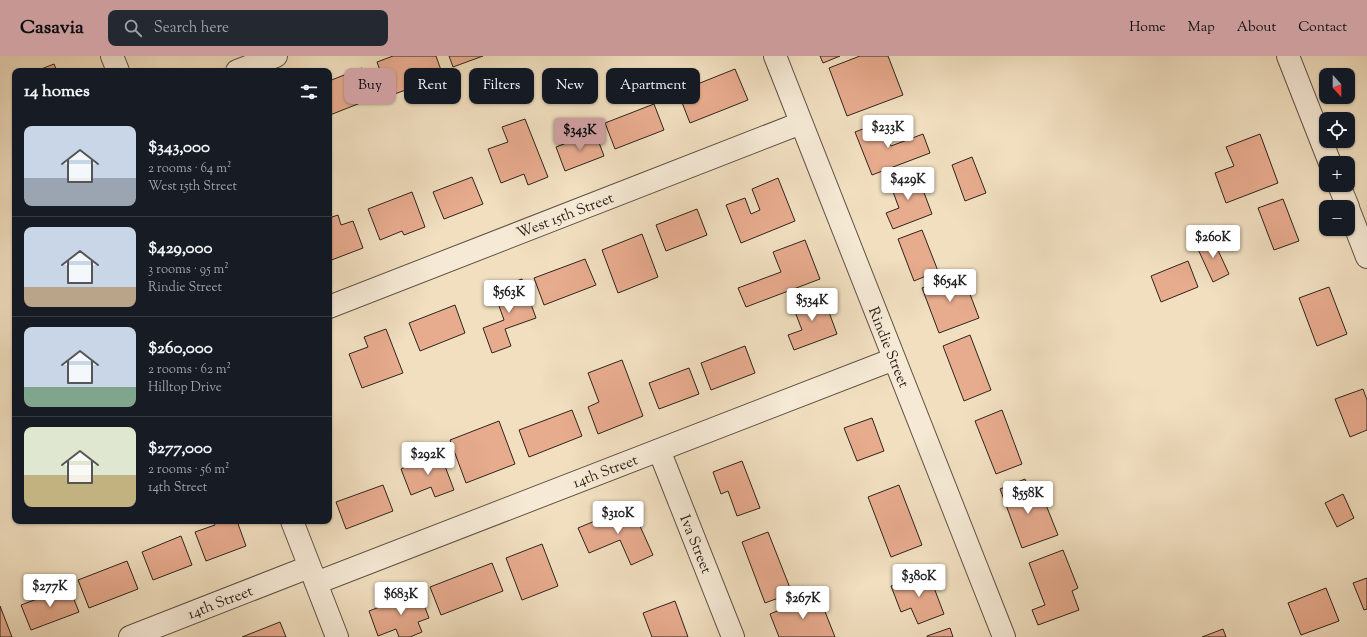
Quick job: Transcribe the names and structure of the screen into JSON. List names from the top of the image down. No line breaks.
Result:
{"streets":{"street":["West 15th Street","Rindie Street","14th Street","Iva Street"]},"crossings":[["West 15th Street","Rindie Street"],["Rindie Street","14th Street"],["14th Street","Iva Street"]],"north":"bottom","page":{"header":"Casavia","search":"Search here","nav":["Home","Map","About","Contact"],"map_buttons":["+","−"],"chip":["Buy","Rent","Filters","New","Apartment"],"heading":"14 homes","price":["$233K","$343K","$429K","$260K","$654K","$563K","$534K","$292K","$558K","$310K","$380K","$277K","$683K","$267K"],"list":[{"name":"$343,000","note":"2 rooms · 64 m² · West 15th Street"},{"name":"$429,000","note":"3 rooms · 95 m² · Rindie Street"},{"name":"$260,000","note":"2 rooms · 62 m² · Hilltop Drive"},{"name":"$277,000","note":"2 rooms · 56 m² · 14th Street"}]}}
